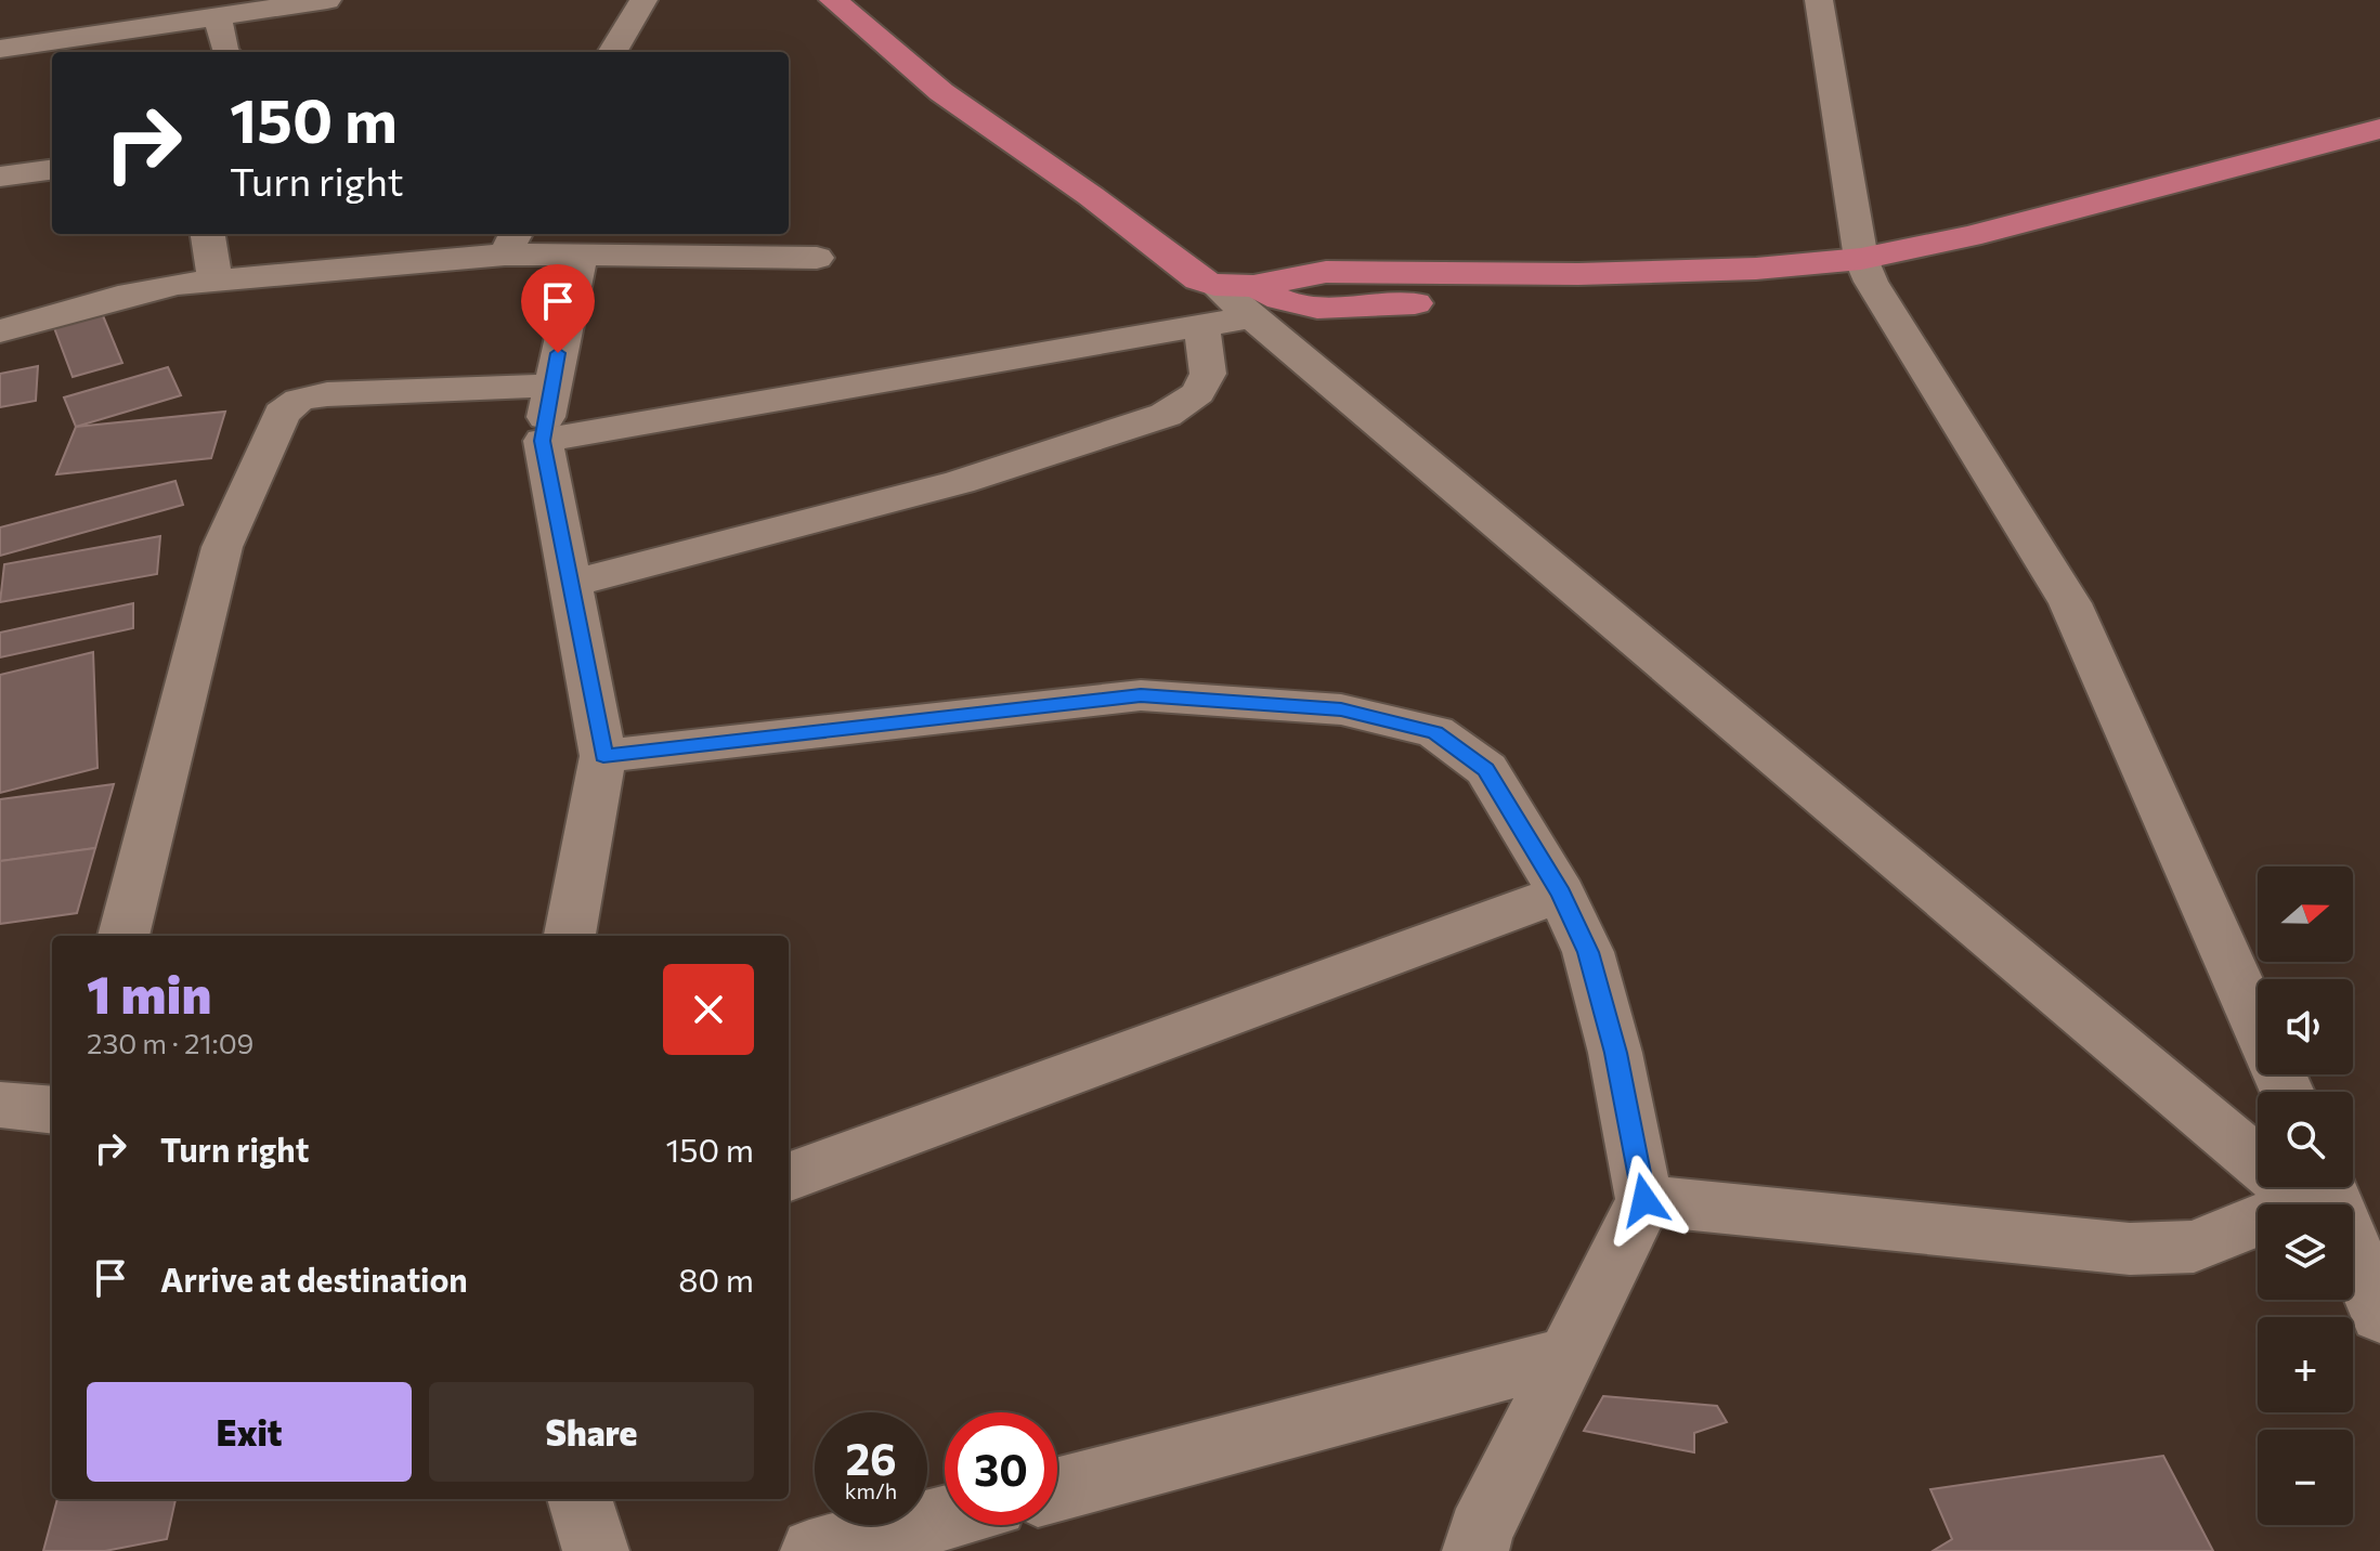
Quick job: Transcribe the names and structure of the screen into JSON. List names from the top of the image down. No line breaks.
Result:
{"north":"right","page":{"turn":["150 m","Turn right"],"map_buttons":["+","−"],"heading":["1 min","230 m · 21:09"],"list":[{"name":"Turn right","value":"150 m"},{"name":"Arrive at destination","value":"80 m"}],"buttons":["Exit","Share"],"speed":"26 km/h","limit":"30"}}
